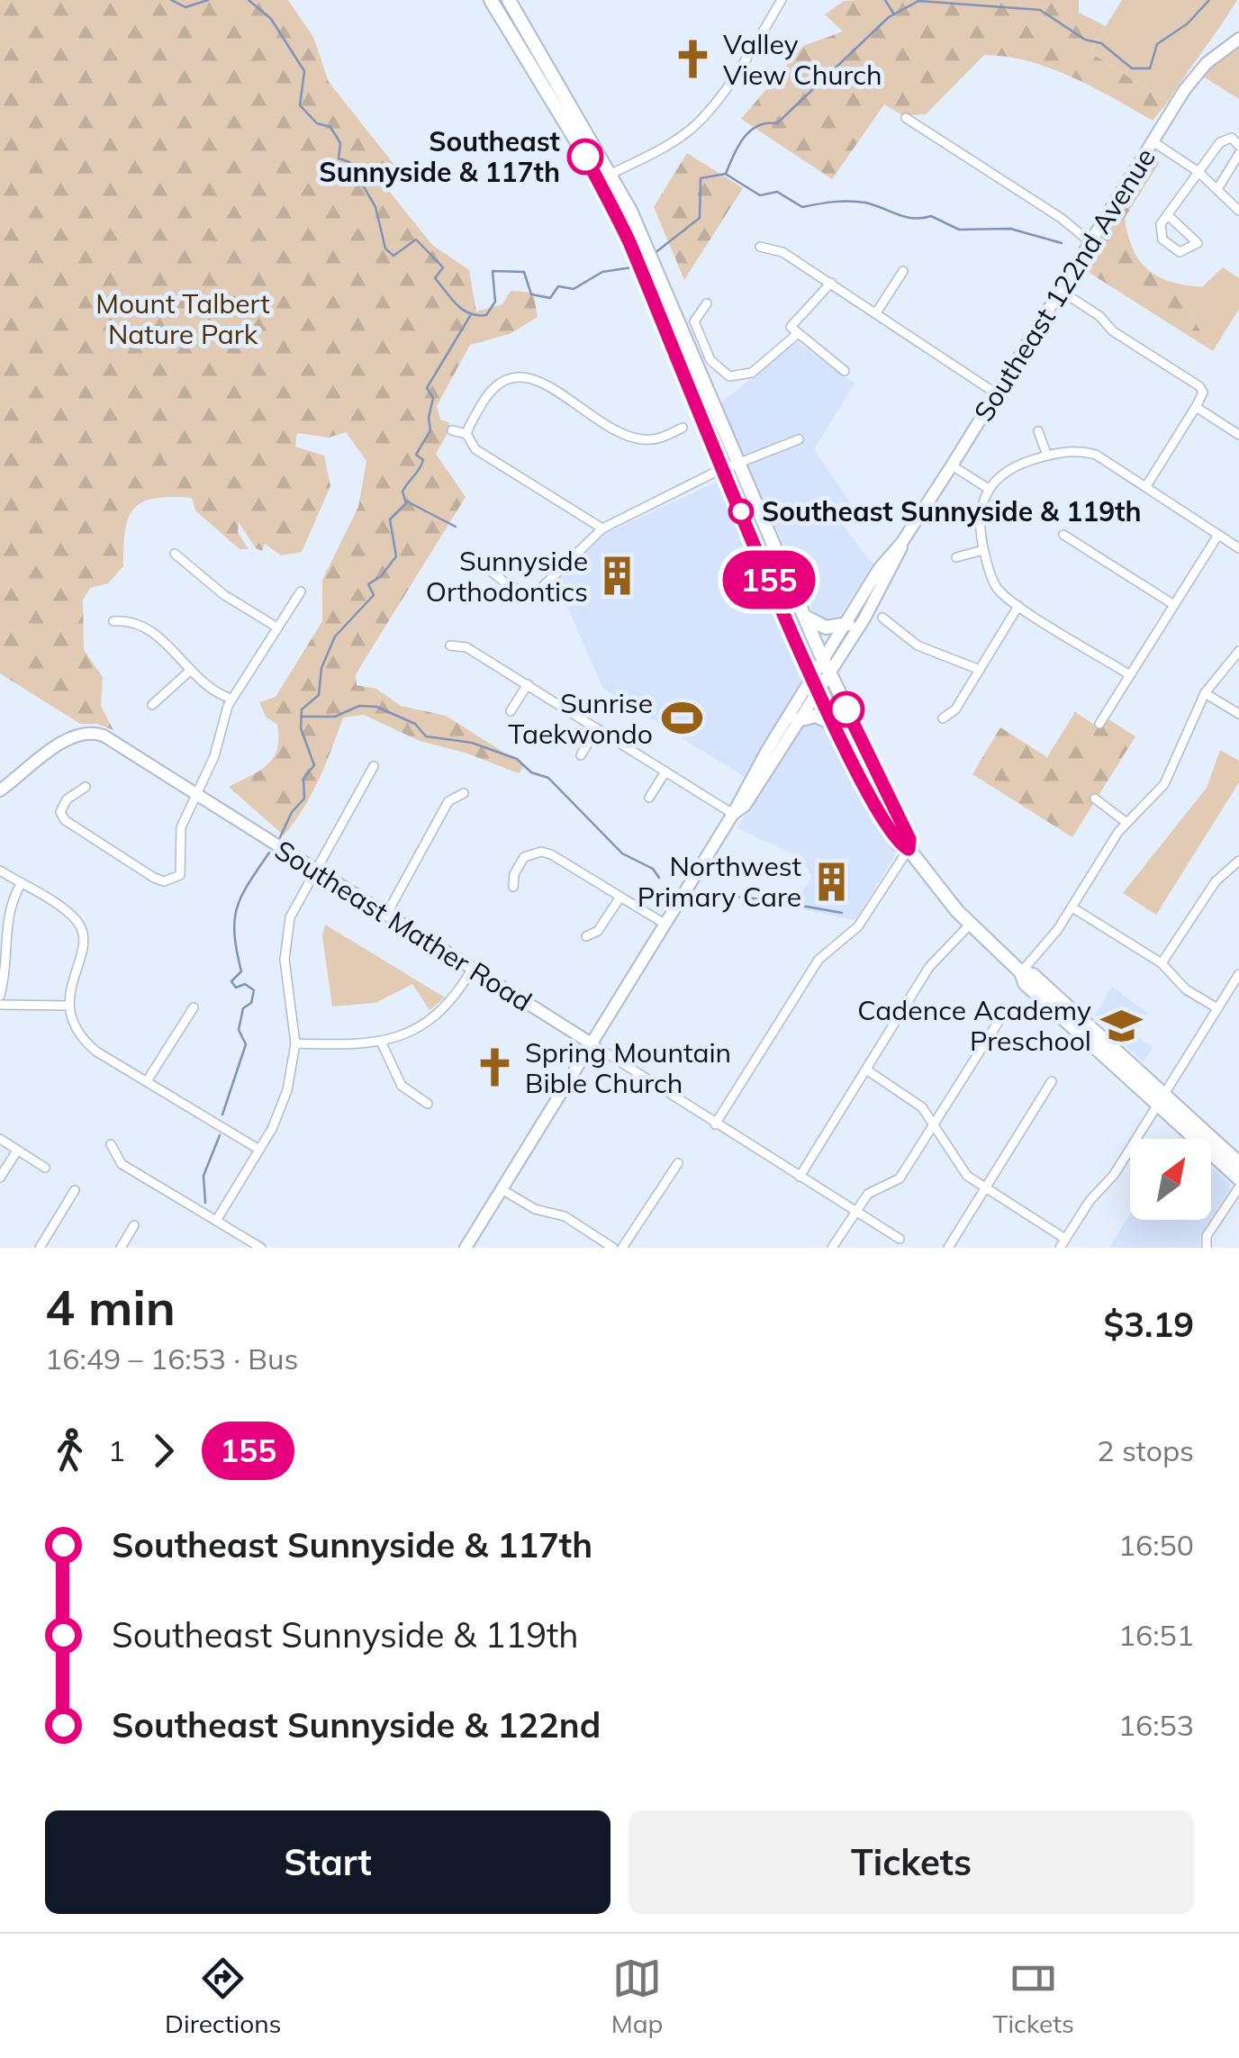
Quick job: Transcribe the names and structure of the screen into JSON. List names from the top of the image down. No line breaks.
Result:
{"streets":{"main road":["Southeast 122nd Avenue","Southeast Mather Road"]},"crossings":[["Southeast 122nd Avenue","Southeast Mather Road"]],"parks":["Mount Talbert Nature Park"],"places":{"church":["Valley View Church","Spring Mountain Bible Church"],"other":["Southeast Sunnyside & 117th","Southeast Sunnyside & 119th"],"building":["Sunnyside Orthodontics","Northwest Primary Care"],"sports":["Sunrise Taekwondo"],"school or university":["Cadence Academy Preschool"]},"lines":["bus line 155"],"north":"top right","page":{"on_map":"155","heading":["4 min","16:49 – 16:53 · Bus","$3.19"],"legs":["1","155","2 stops"],"list":[{"name":"Southeast Sunnyside & 117th","value":"16:50"},{"name":"Southeast Sunnyside & 119th","value":"16:51"},{"name":"Southeast Sunnyside & 122nd","value":"16:53"}],"buttons":["Start","Tickets"],"tabs":["Directions","Map","Tickets"]}}
